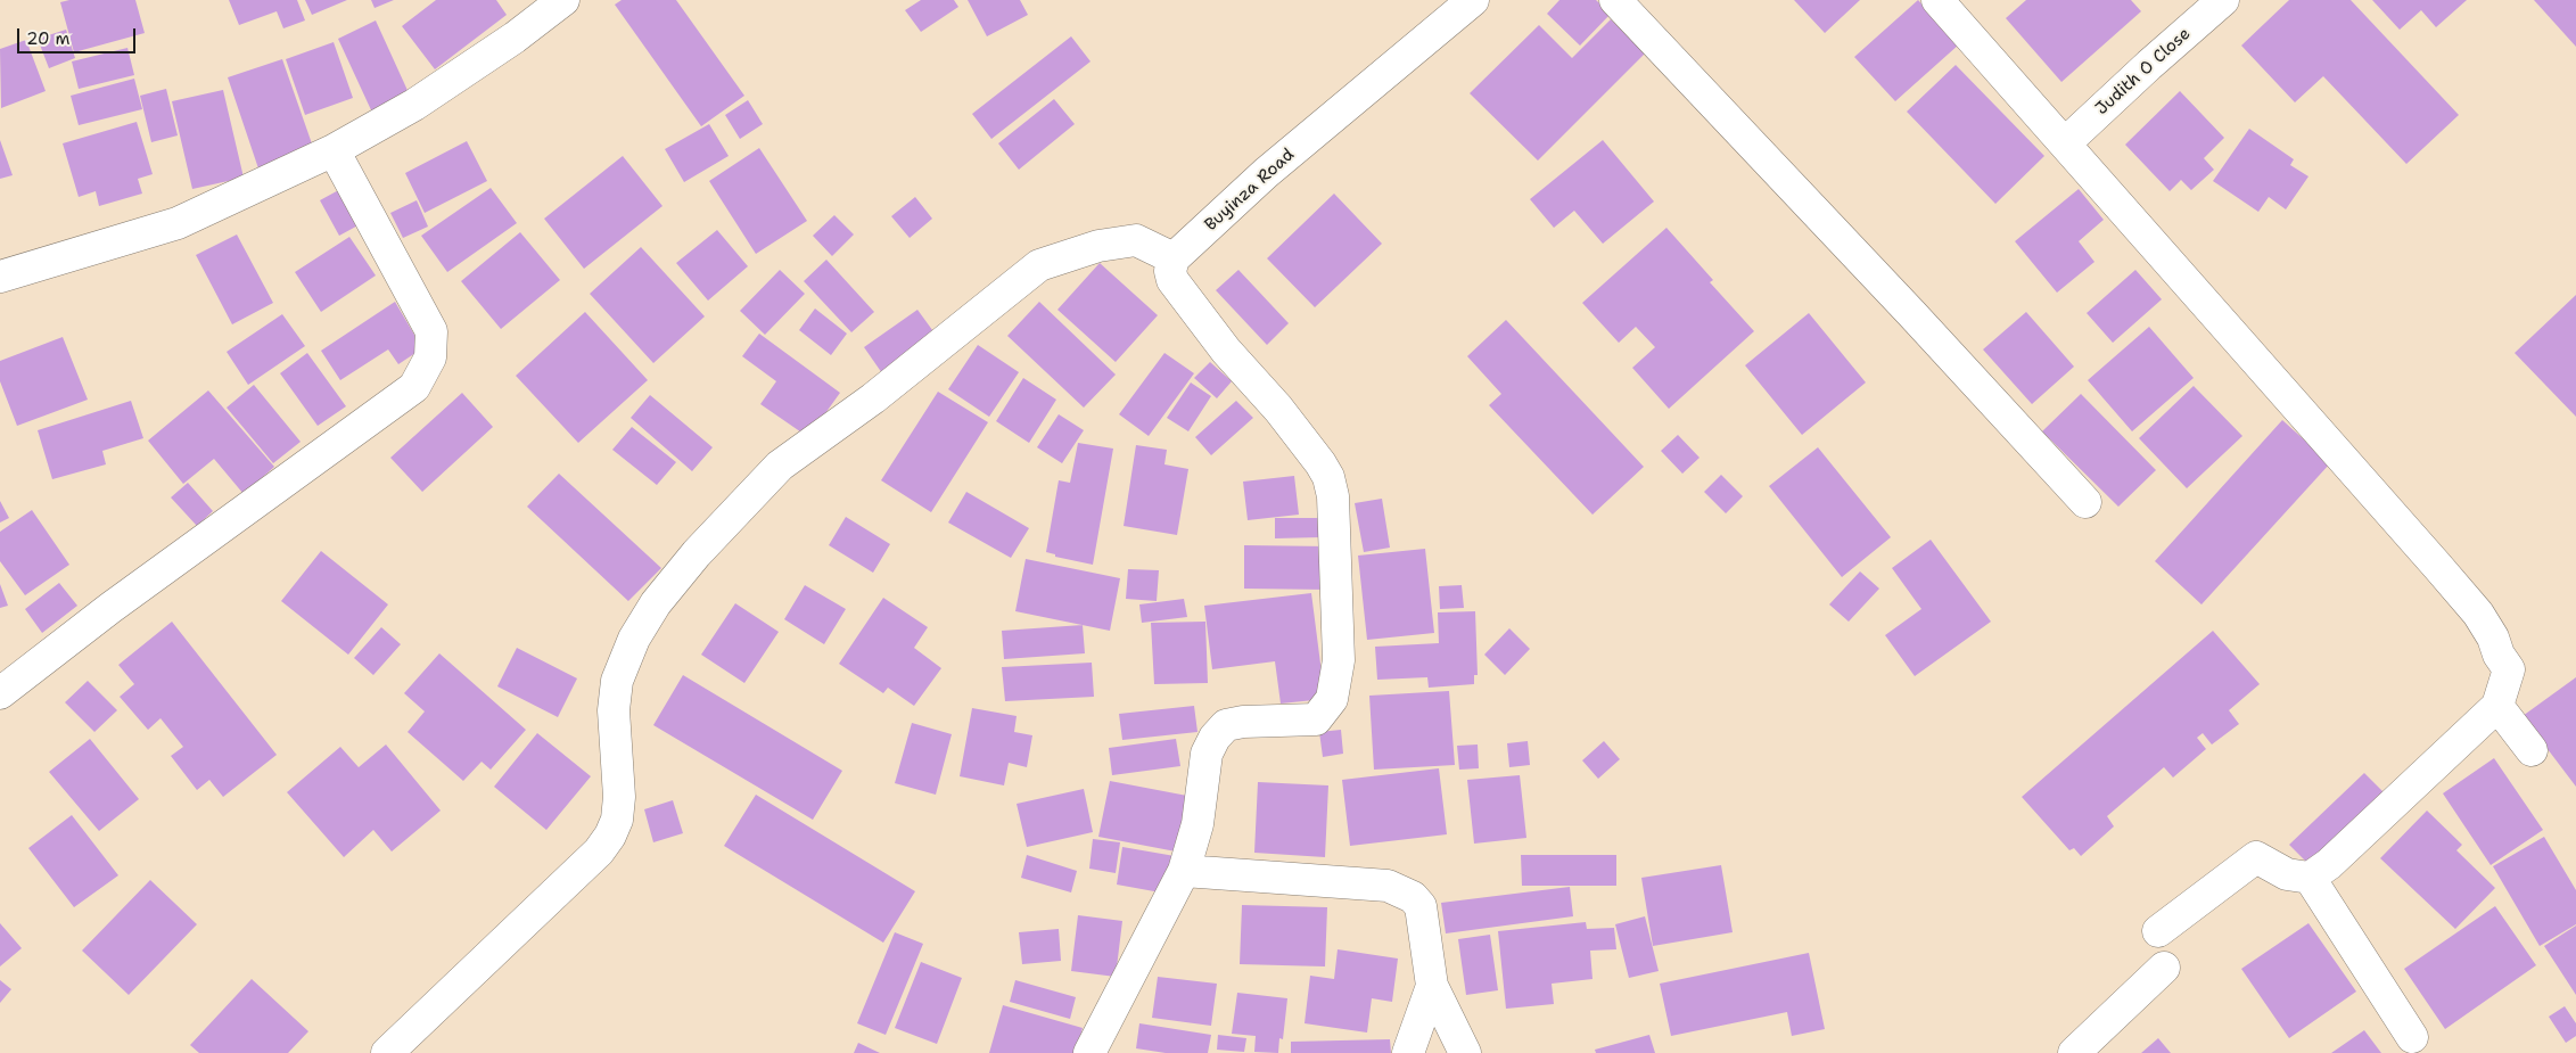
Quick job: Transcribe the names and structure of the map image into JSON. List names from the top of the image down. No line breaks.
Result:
{"streets":{"street":["Judith O Close","Buyinza Road"]},"scale_bar":"20 m"}
